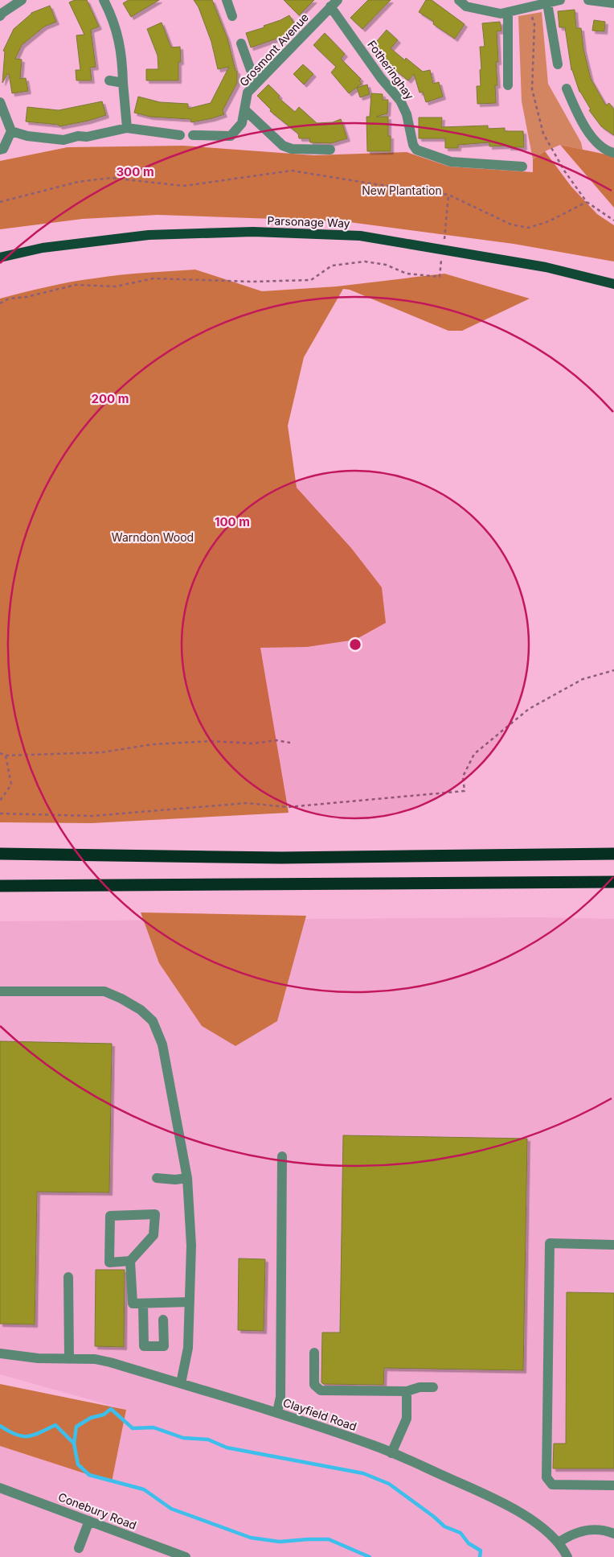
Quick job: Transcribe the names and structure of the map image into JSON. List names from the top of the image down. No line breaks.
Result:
{"streets":{"main road":["Parsonage Way"],"street":["Grosmont Avenue","Fotheringhay","Clayfield Road","Conebury Road"]},"crossings":[["Grosmont Avenue","Fotheringhay"]],"parks":["New Plantation","Warndon Wood"],"rings":["300 m","200 m","100 m"]}
